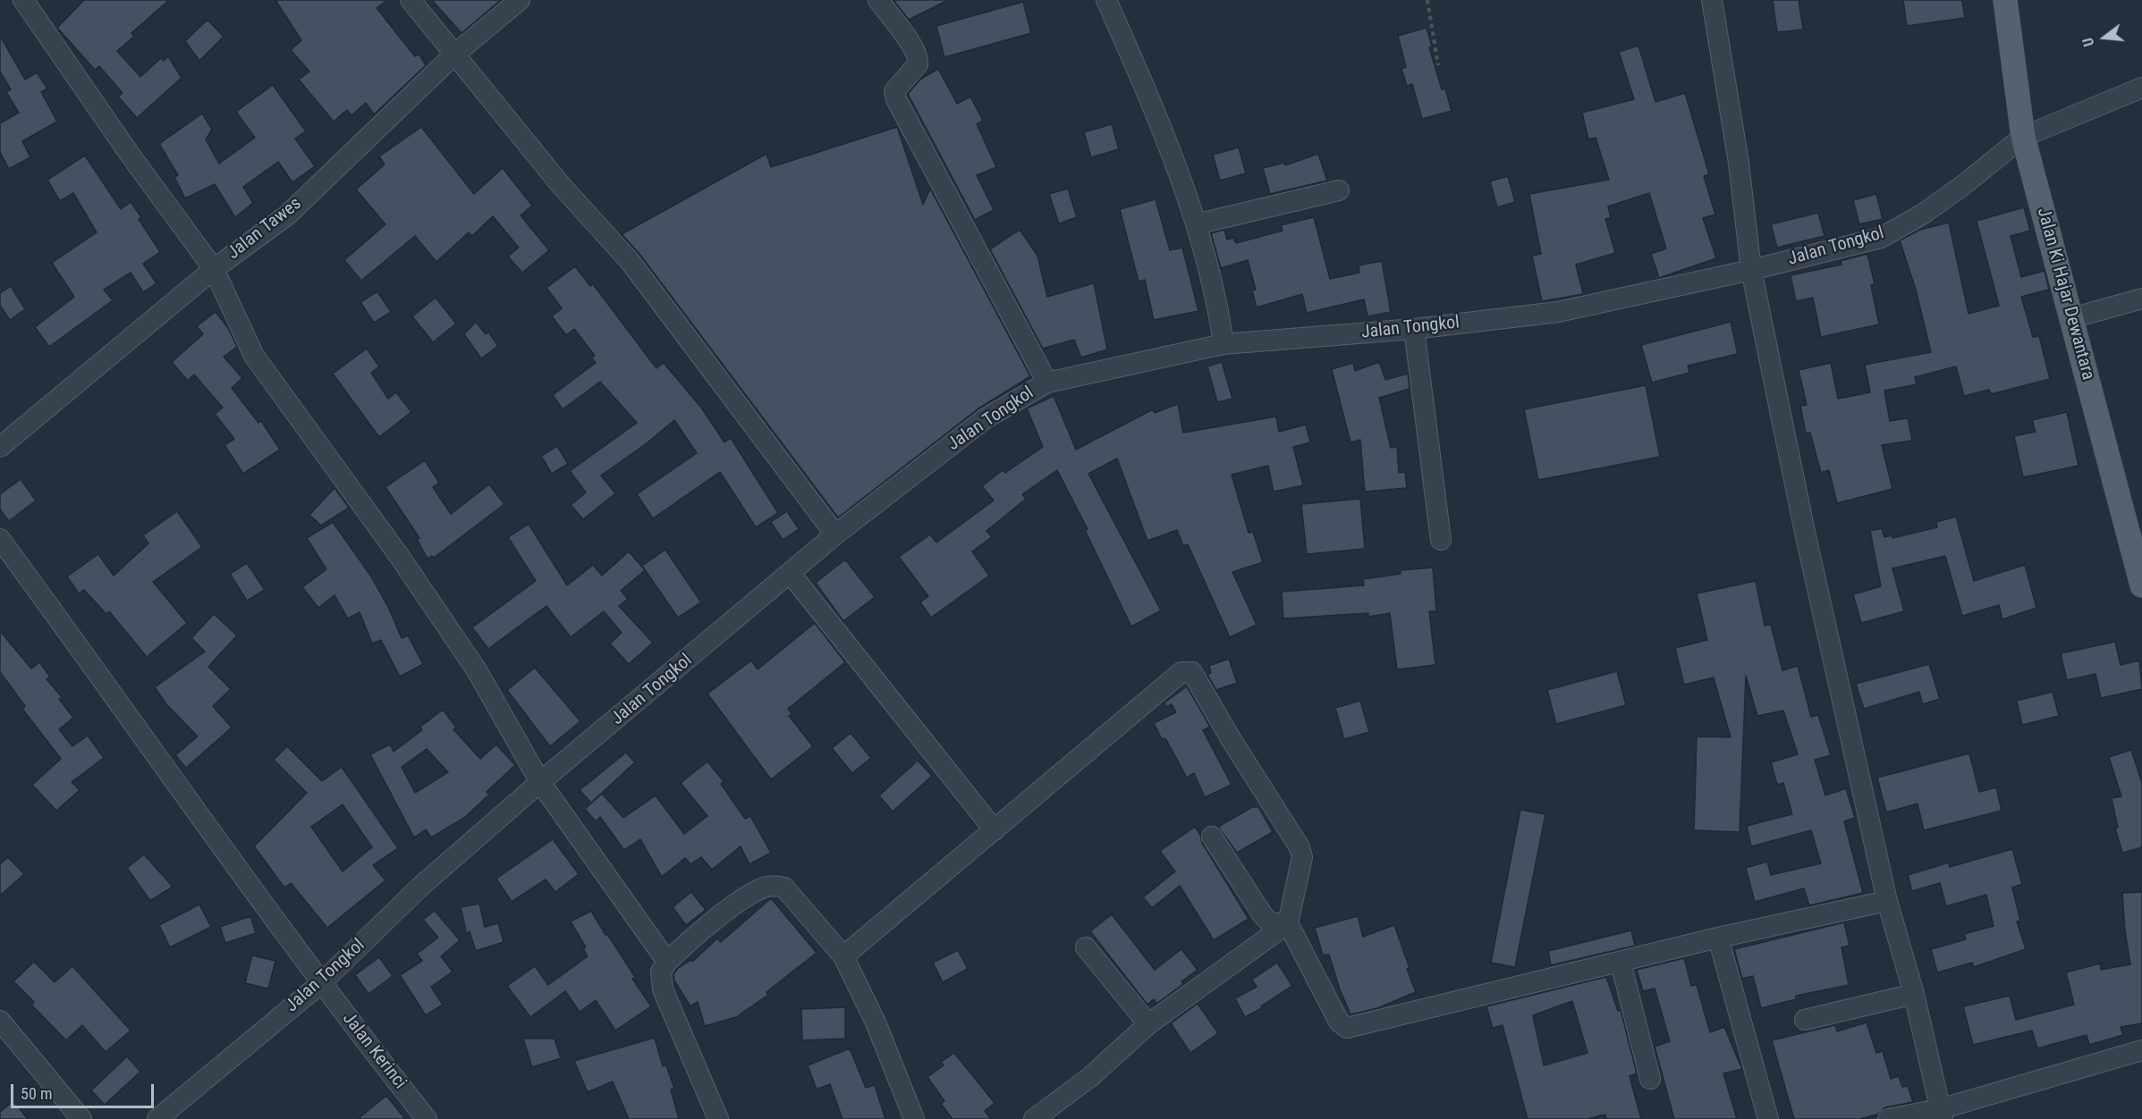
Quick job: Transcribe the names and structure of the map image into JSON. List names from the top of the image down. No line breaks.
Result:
{"streets":{"main road":["Jalan Ki Hajar Dewantara"],"street":["Jalan Tawes","Jalan Tongkol","Jalan Kerinci"]},"crossings":[["Jalan Tongkol","Jalan Ki Hajar Dewantara"],["Jalan Tongkol","Jalan Kerinci"]],"scale_bar":"50 m","north":"left"}
